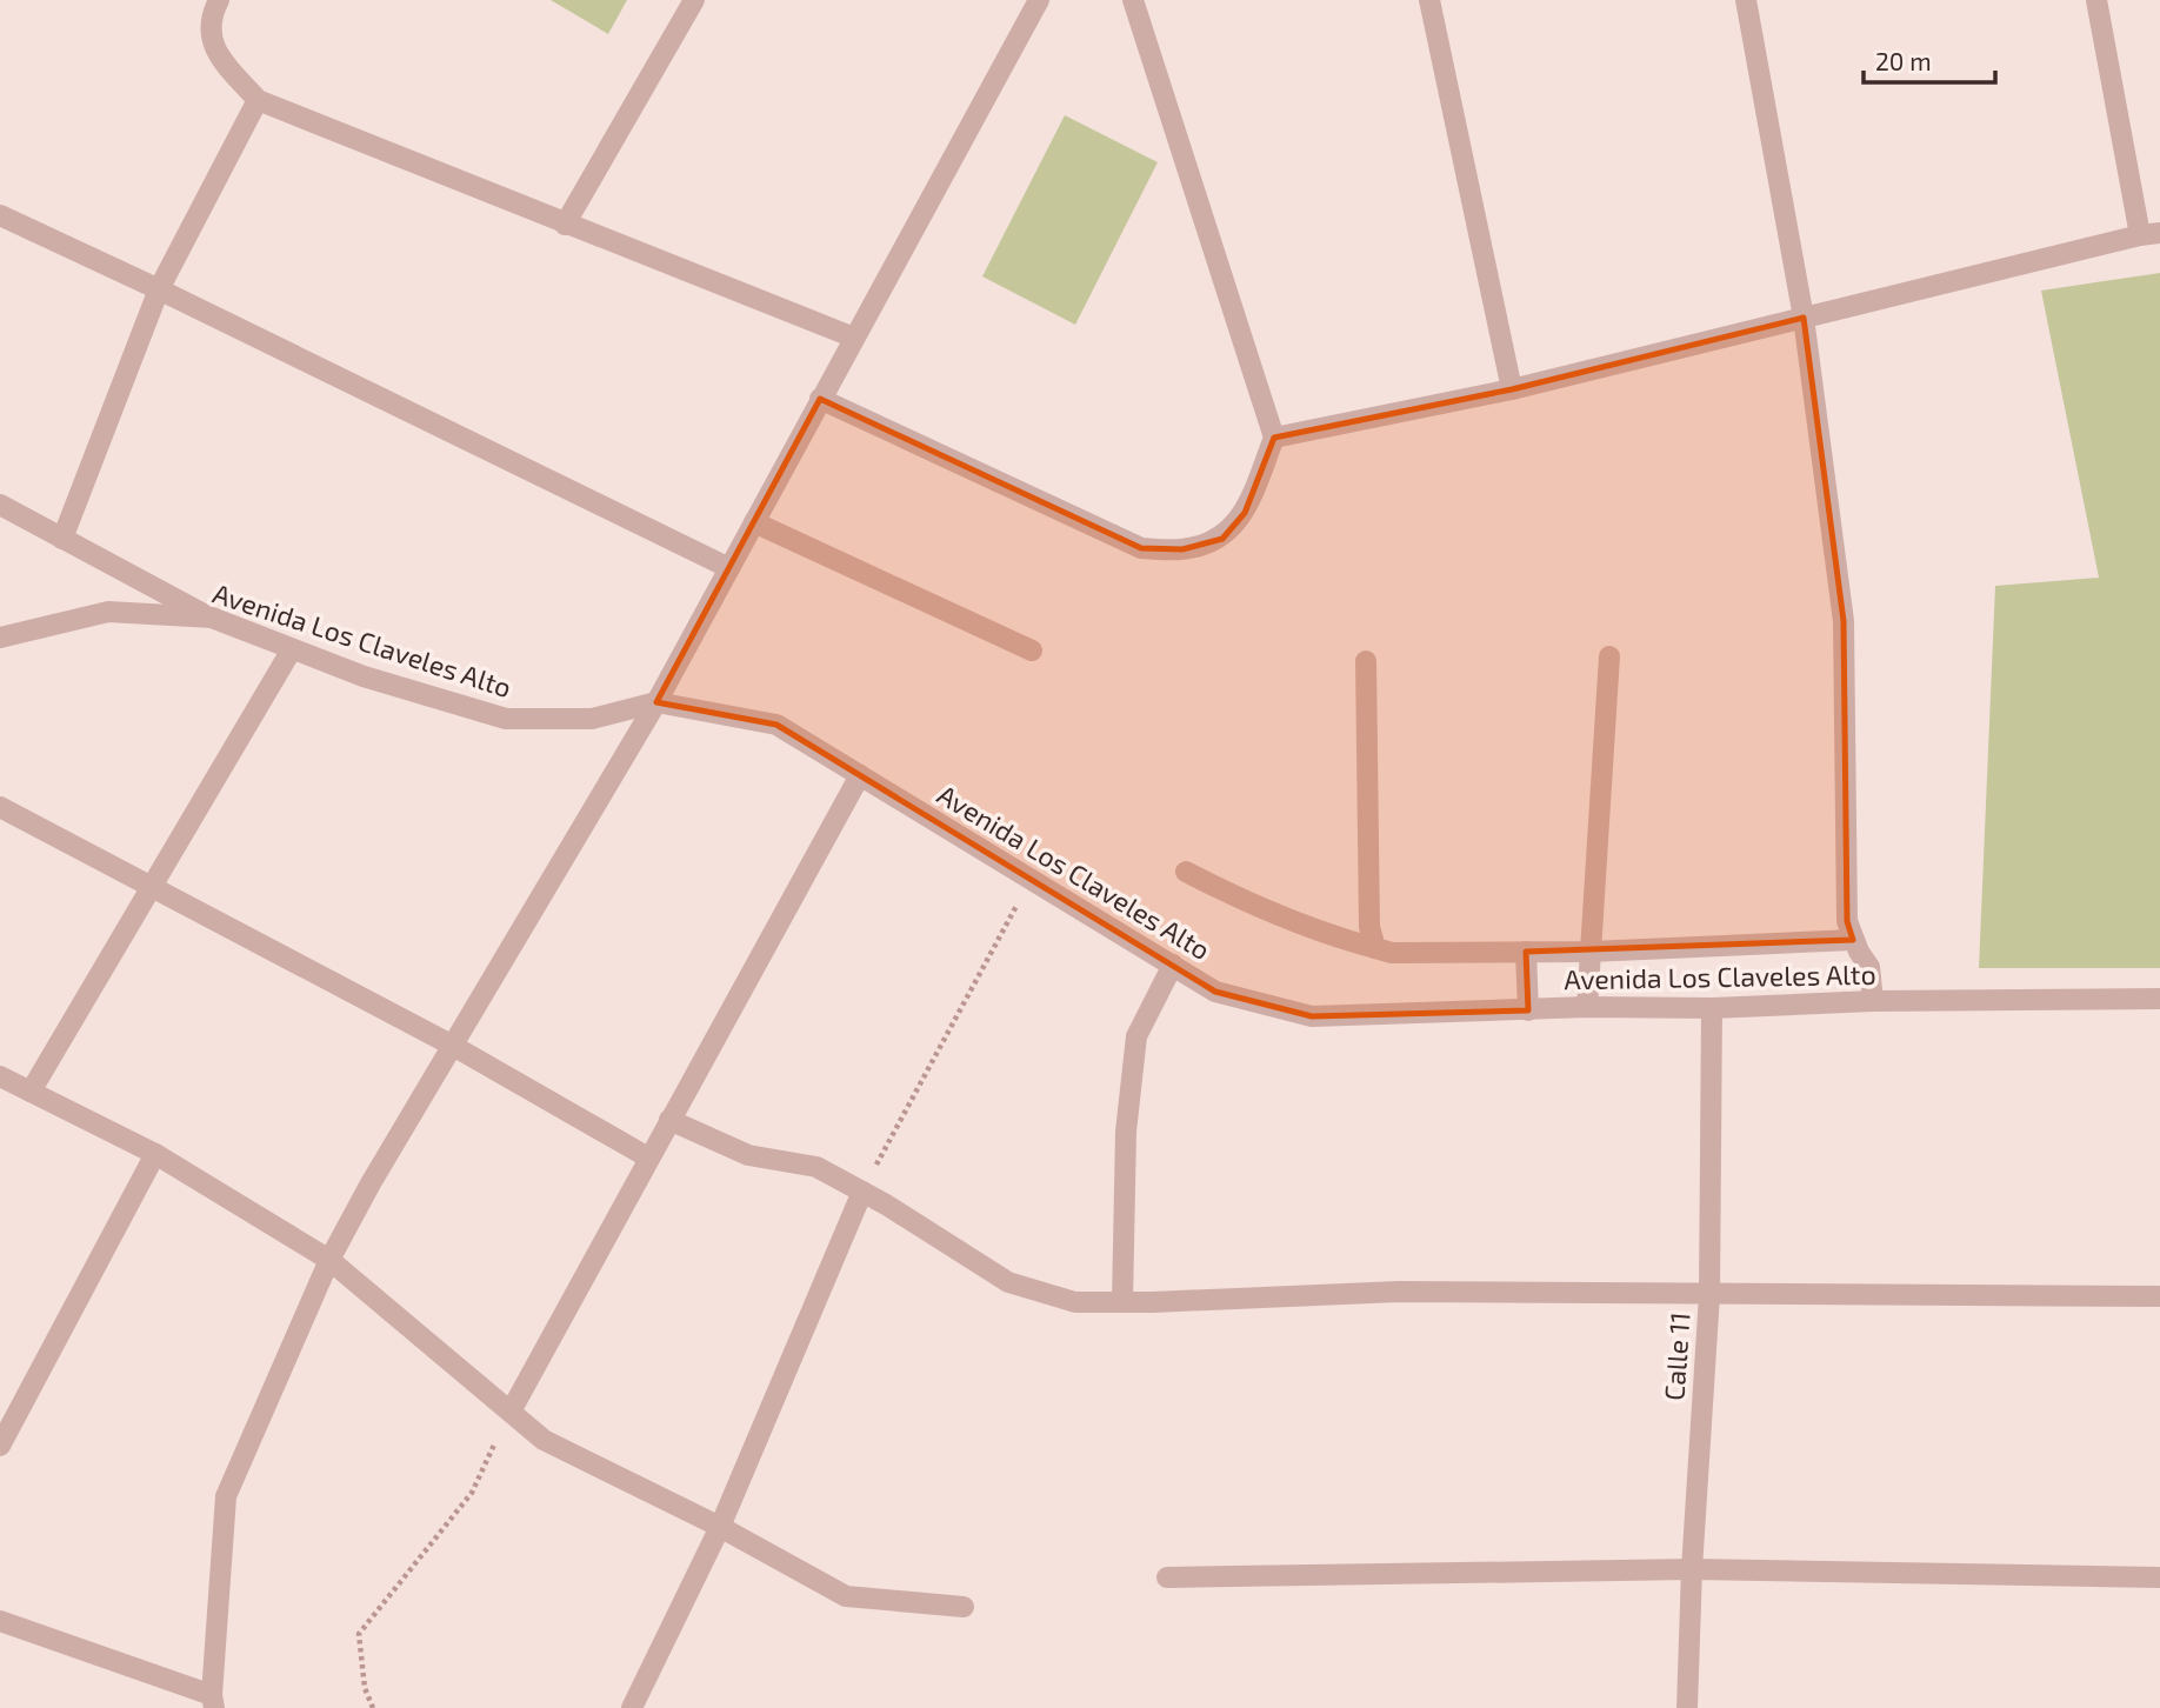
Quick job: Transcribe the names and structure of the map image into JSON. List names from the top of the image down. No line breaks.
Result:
{"streets":{"street":["Avenida Los Claveles Alto","Calle 11"]},"crossings":[["Avenida Los Claveles Alto","Calle 11"]],"scale_bar":"20 m"}
